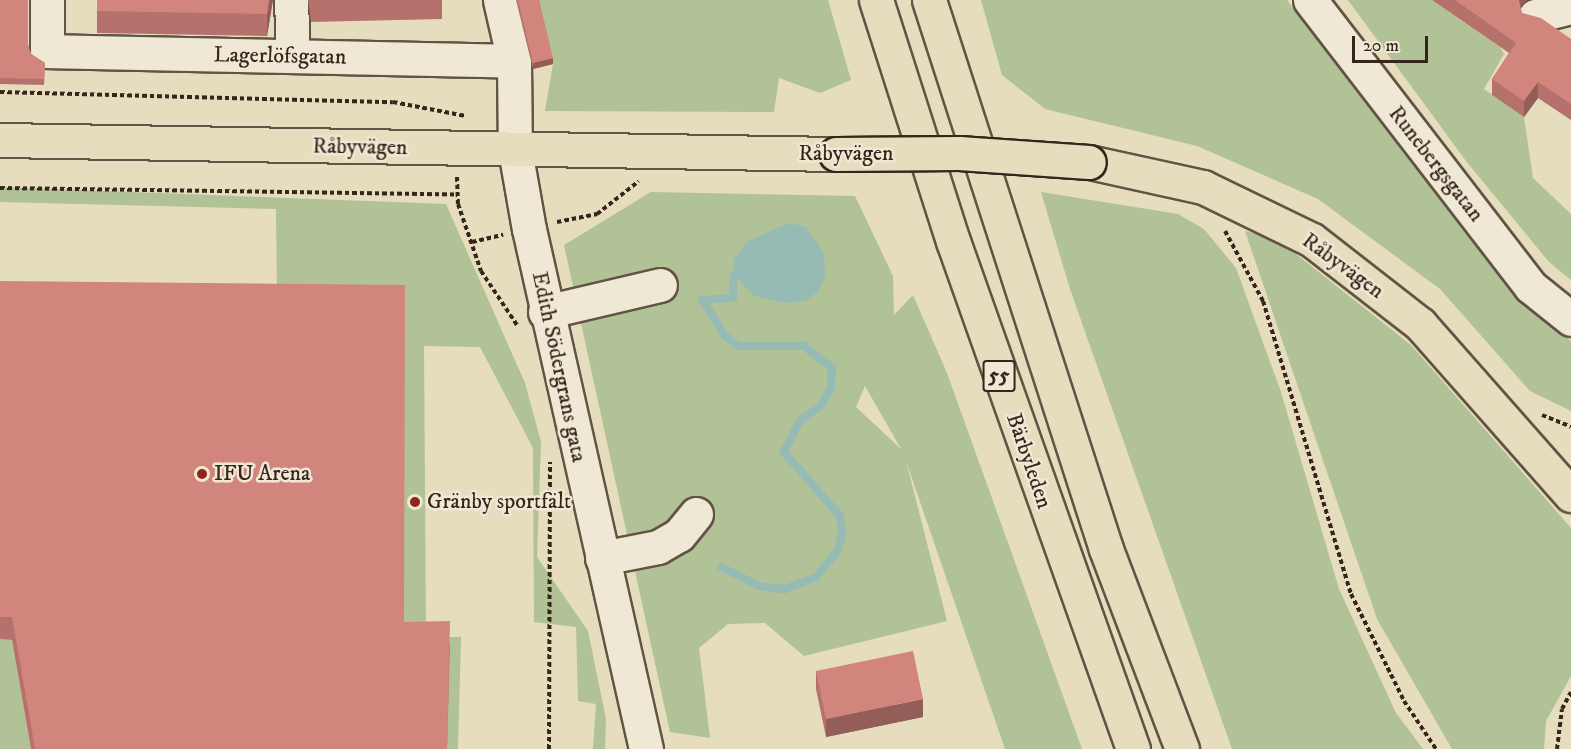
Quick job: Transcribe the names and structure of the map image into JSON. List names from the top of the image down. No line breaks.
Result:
{"streets":{"main road":["Råbyvägen","55","Bärbyleden"],"street":["Lagerlöfsgatan","Runebergsgatan","Edith Södergrans gata"]},"crossings":[["Råbyvägen","Edith Södergrans gata"]],"places":["IFU Arena","Gränby sportfält"],"scale_bar":"20 m"}
